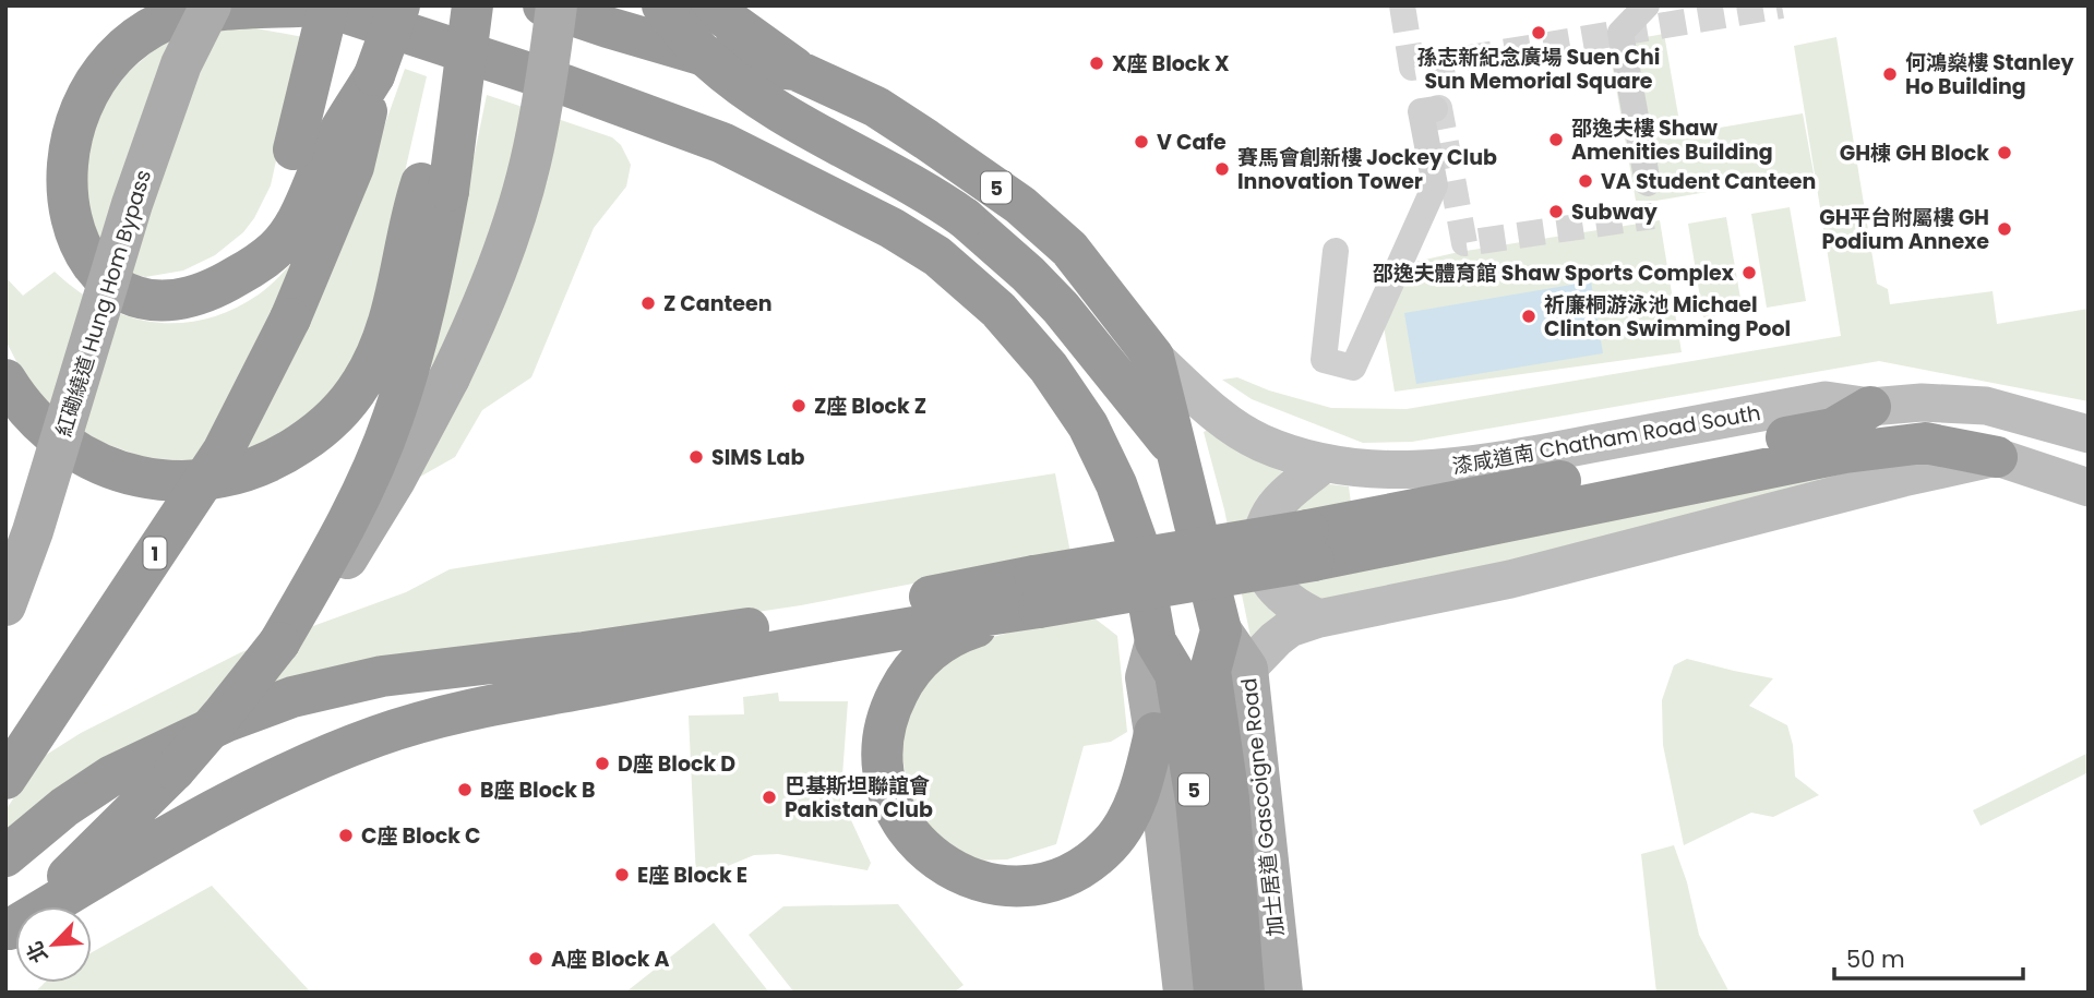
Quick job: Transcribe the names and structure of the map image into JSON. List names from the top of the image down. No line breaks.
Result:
{"streets":{"highway":["5","漆咸道南 Chatham Road South","1"],"main road":["紅磡繞道 Hung Hom Bypass","加士居道 Gascoigne Road"]},"crossings":[["5","漆咸道南 Chatham Road South"],["5","加士居道 Gascoigne Road"],["漆咸道南 Chatham Road South","加士居道 Gascoigne Road"]],"places":["孫志新紀念廣場 Suen Chi Sun Memorial Square","X座 Block X","何鴻燊樓 Stanley Ho Building","邵逸夫樓 Shaw Amenities Building","V Cafe","GH棟 GH Block","賽馬會創新樓 Jockey Club Innovation Tower","VA Student Canteen","Subway","GH平台附屬樓 GH Podium Annexe","邵逸夫體育館 Shaw Sports Complex","Z Canteen","祈廉桐游泳池 Michael Clinton Swimming Pool","Z座 Block Z","SIMS Lab","D座 Block D","B座 Block B","巴基斯坦聯誼會 Pakistan Club","C座 Block C","E座 Block E","A座 Block A"],"scale_bar":"50 m","north":"bottom left"}
